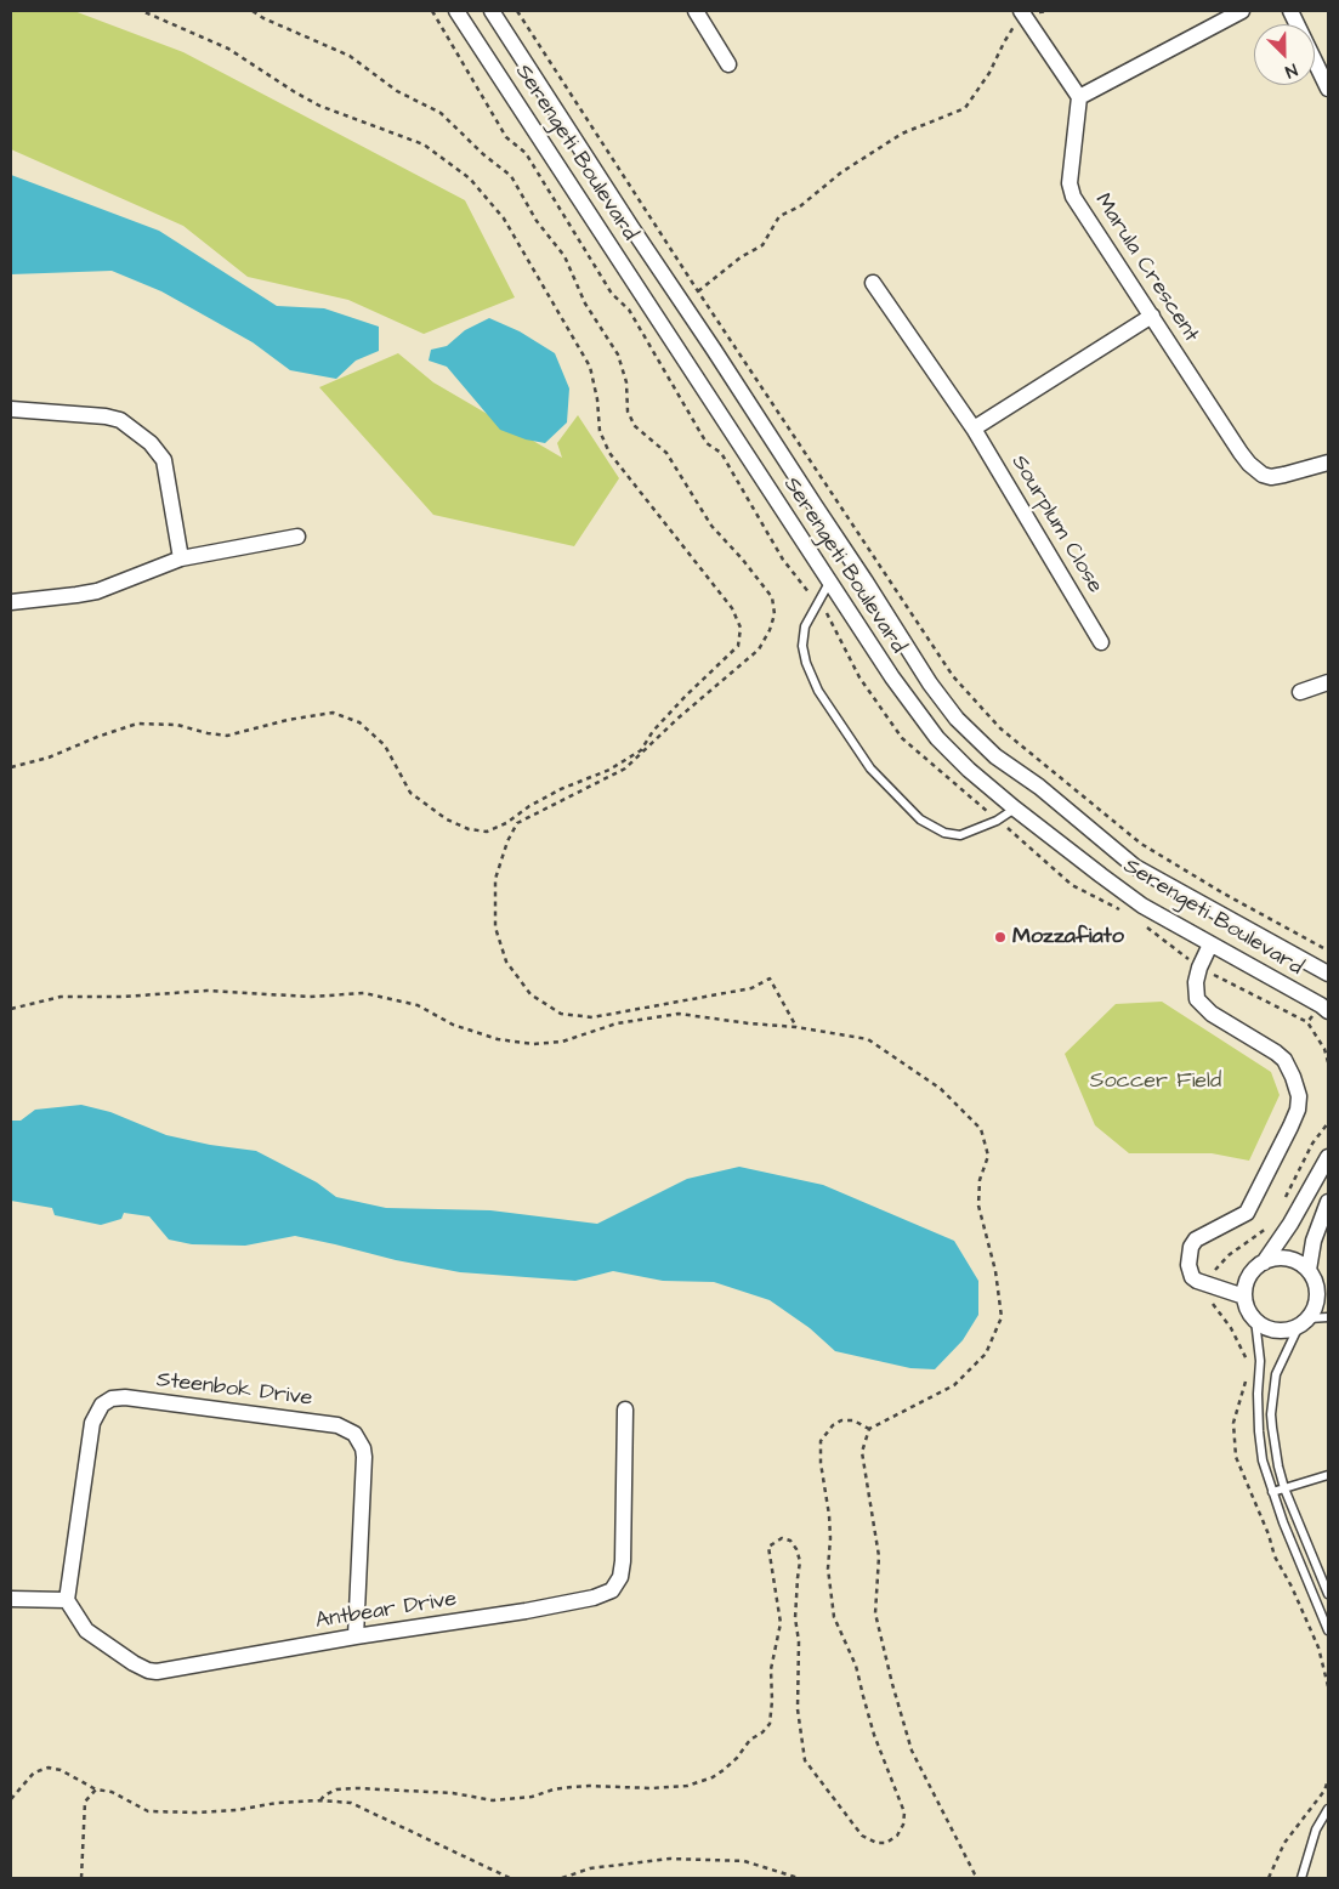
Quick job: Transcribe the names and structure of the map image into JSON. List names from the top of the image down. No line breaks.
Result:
{"streets":{"street":["Serengeti Boulevard","Marula Crescent","Sourplum Close","Steenbok Drive","Antbear Drive"]},"crossings":[["Steenbok Drive","Antbear Drive"]],"parks":["Soccer Field"],"places":["Mozzafiato"],"north":"bottom right"}
